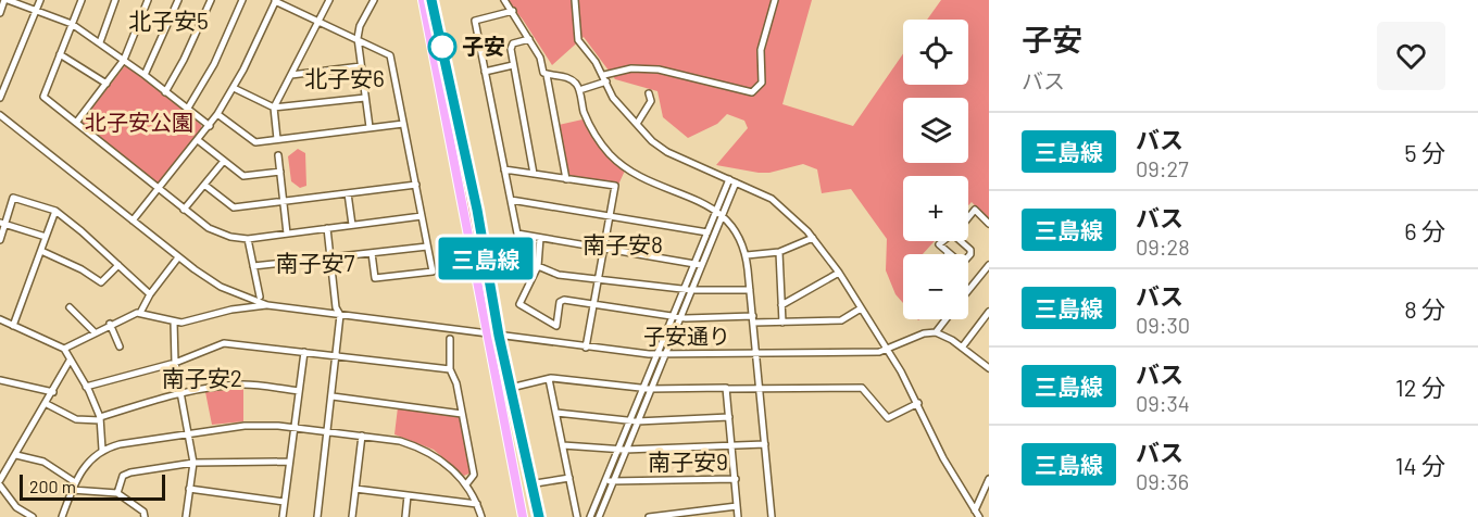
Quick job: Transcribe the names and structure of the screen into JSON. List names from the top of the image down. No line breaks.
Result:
{"streets":{"street":["子安通り"]},"districts":["北子安5","北子安6","南子安8","南子安7","南子安2","南子安9"],"parks":["北子安公園"],"places":["子安"],"lines":["bus line 三島線"],"scale_bar":"200 m","page":{"on_map":"三島線","heading":["子安","バス"],"map_buttons":["+","−"],"list":[{"mark":"三島線","name":"バス","note":"09:27","value":"5 分"},{"mark":"三島線","name":"バス","note":"09:28","value":"6 分"},{"mark":"三島線","name":"バス","note":"09:30","value":"8 分"},{"mark":"三島線","name":"バス","note":"09:34","value":"12 分"},{"mark":"三島線","name":"バス","note":"09:36","value":"14 分"}],"scale":"200 m"}}
